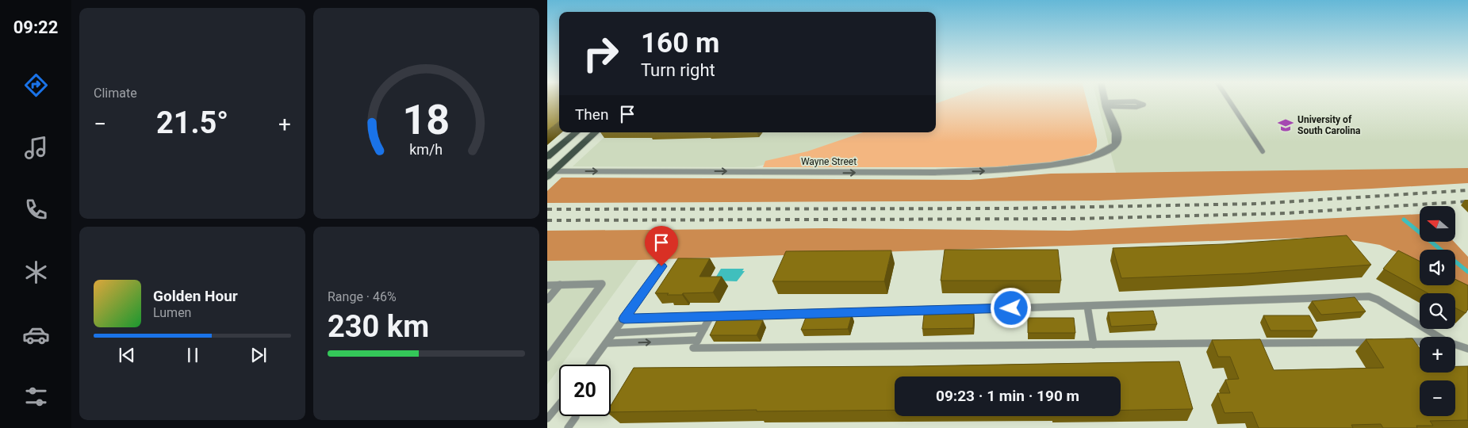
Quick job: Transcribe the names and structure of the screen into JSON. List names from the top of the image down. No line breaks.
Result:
{"streets":{"street":["Wayne Street"]},"one_way":["Wayne Street"],"places":{"school or university":["University of South Carolina"]},"north":"left","page":{"tabs":"09:22","tile":["Climate",["Range · 46%","230 km"]],"turn":["160 m","Turn right"],"then":"Then","heat":["−","21.5°","+"],"map_buttons":["+","−"],"song":["Golden Hour","Lumen"],"limit":"20","trip":"09:23 · 1 min · 190 m","gauge":["18","km/h"]}}
